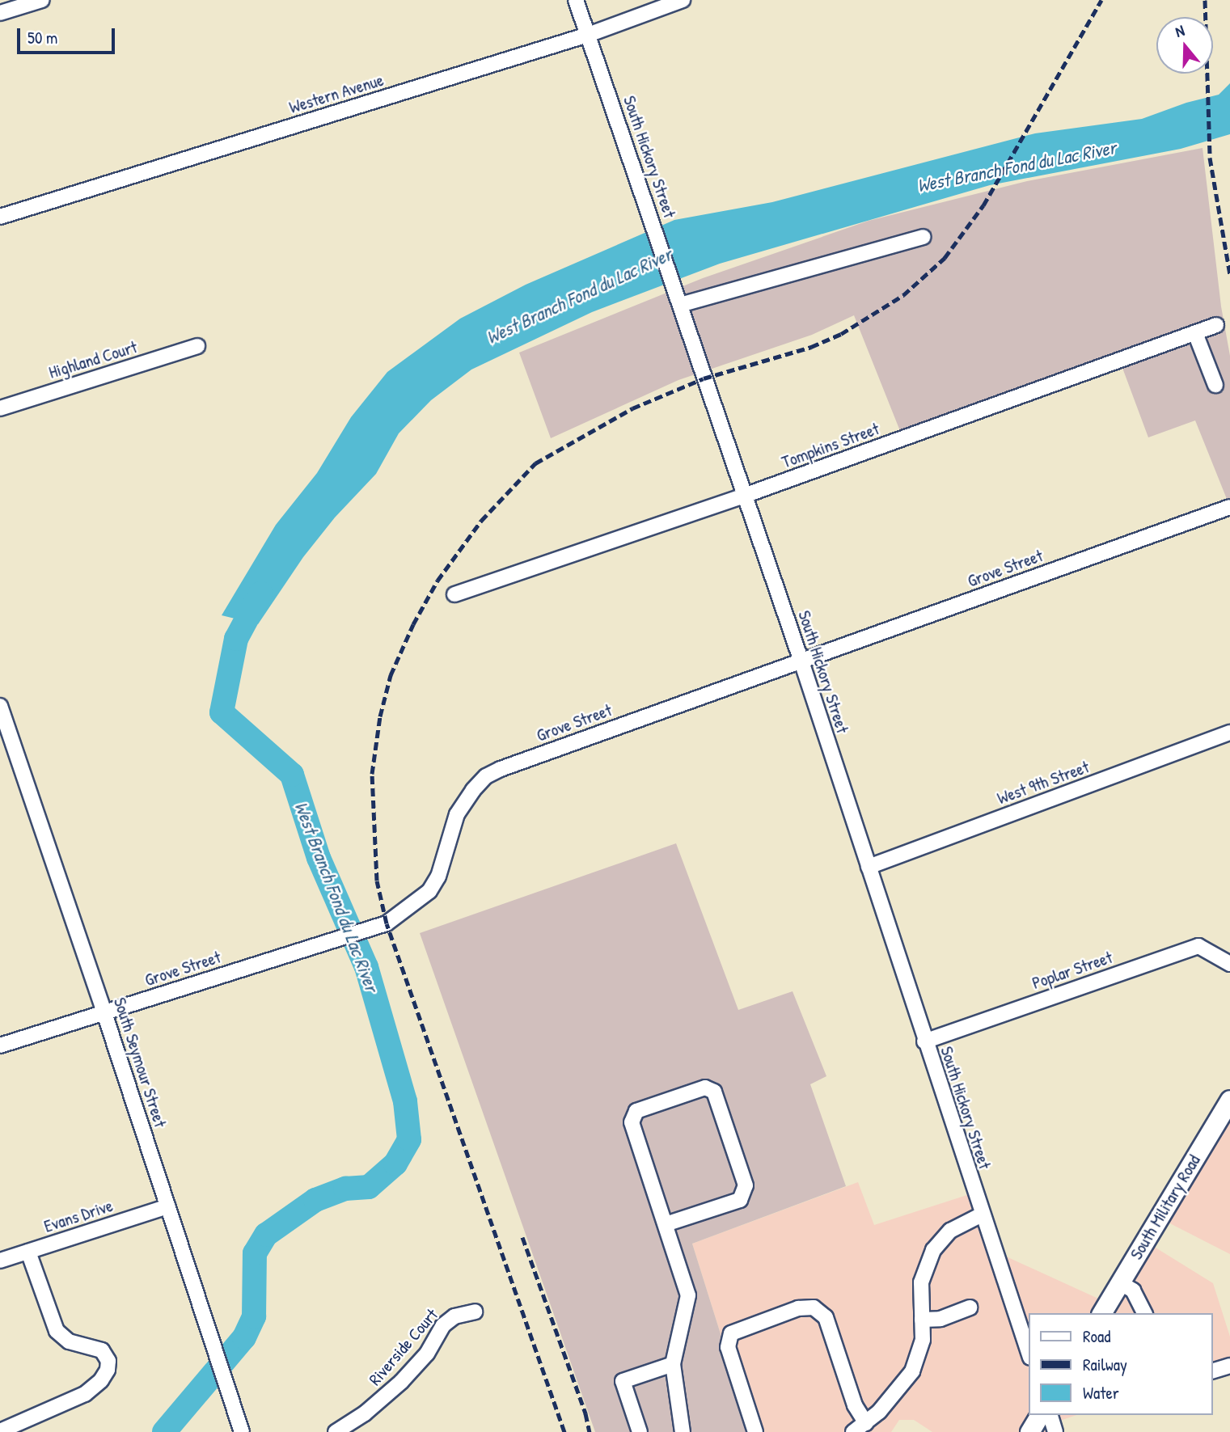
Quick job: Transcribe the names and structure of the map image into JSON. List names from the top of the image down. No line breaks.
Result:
{"streets":{"main road":["South Military Road"],"street":["Western Avenue","South Hickory Street","Highland Court","Tompkins Street","Grove Street","West 9th Street","Poplar Street","South Seymour Street","Evans Drive","Riverside Court"]},"crossings":[["Western Avenue","South Hickory Street"],["South Hickory Street","Tompkins Street"],["South Hickory Street","Grove Street"],["South Hickory Street","West 9th Street"],["South Hickory Street","Poplar Street"],["Grove Street","South Seymour Street"],["South Seymour Street","Evans Drive"]],"water":["West Branch Fond du Lac River"],"legend":["Road","Railway","Water"],"scale_bar":"50 m","north":"top"}
